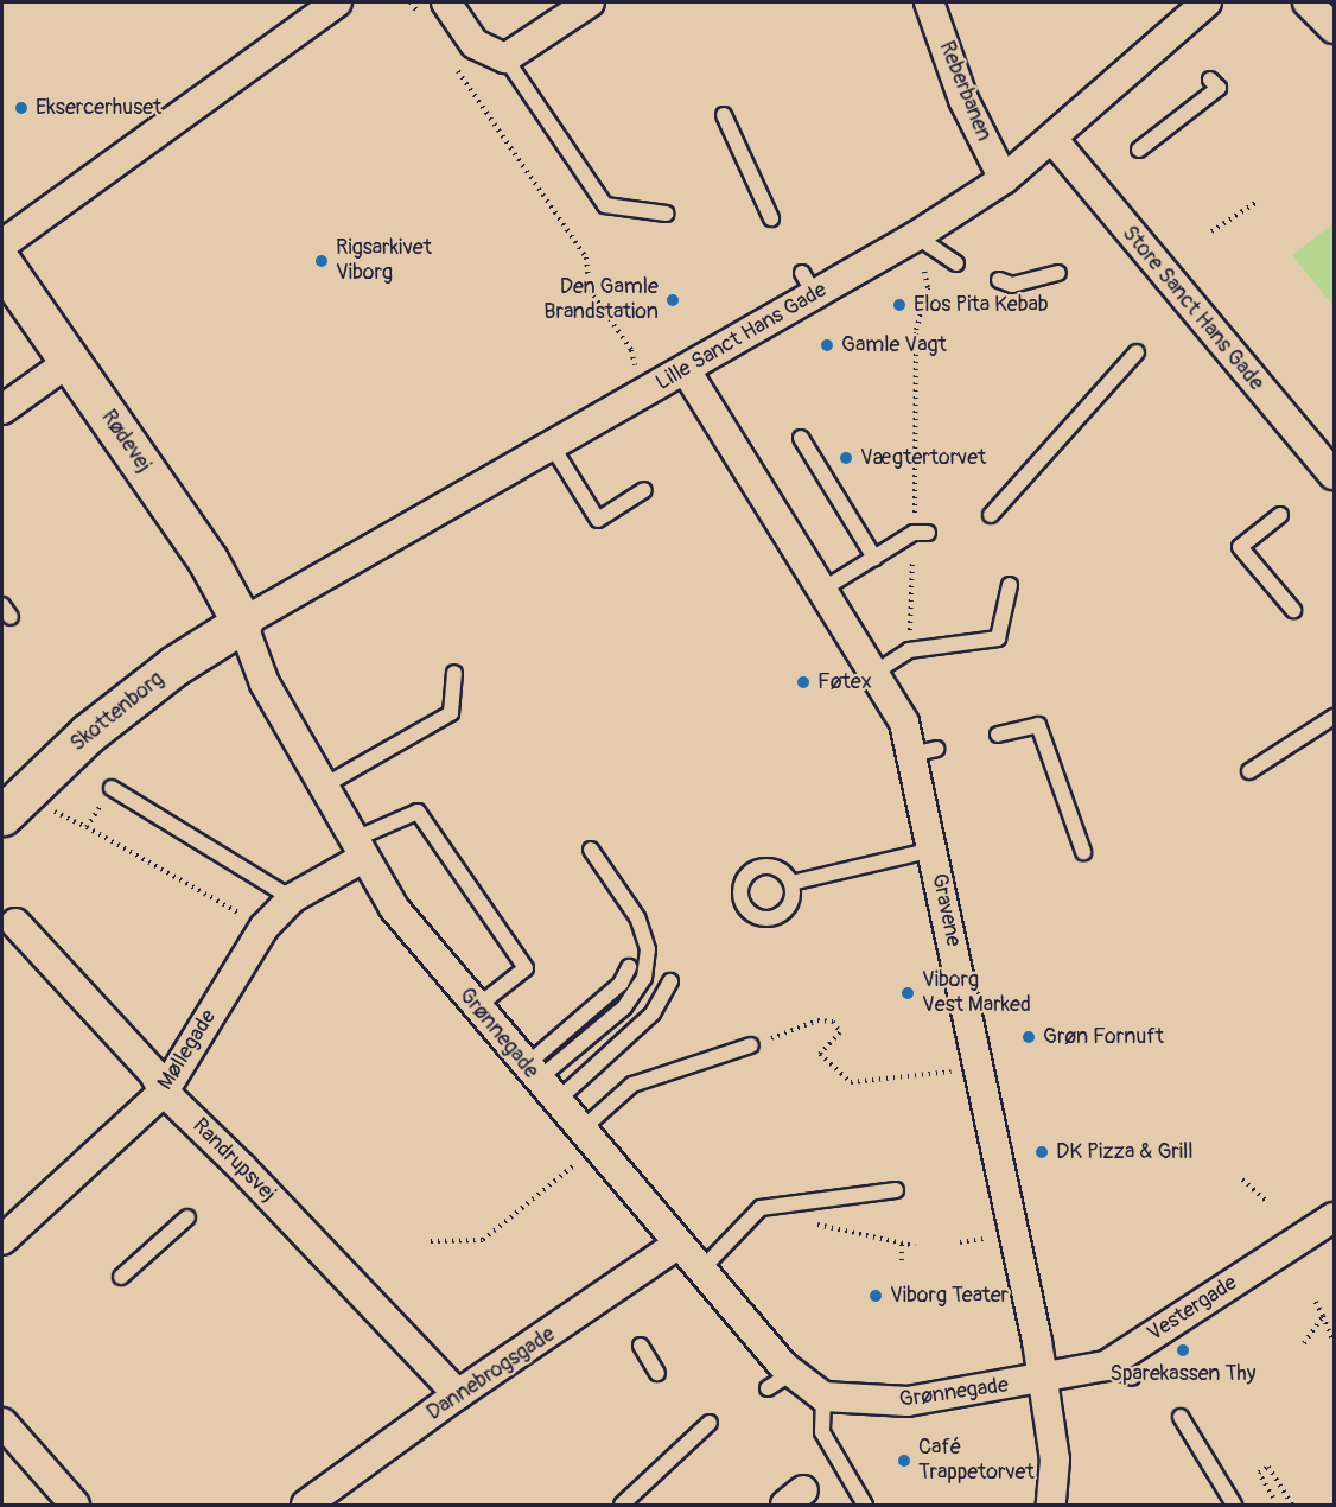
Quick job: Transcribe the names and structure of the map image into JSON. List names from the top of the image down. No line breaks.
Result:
{"streets":{"street":["Reberbanen","Store Sanct Hans Gade","Lille Sanct Hans Gade","Rødevej","Skottenborg","Gravene","Grønnegade","Møllegade","Randrupsvej","Vestergade","Dannebrogsgade"]},"crossings":[["Reberbanen","Lille Sanct Hans Gade"],["Store Sanct Hans Gade","Lille Sanct Hans Gade"],["Lille Sanct Hans Gade","Rødevej"],["Lille Sanct Hans Gade","Skottenborg"],["Lille Sanct Hans Gade","Gravene"],["Lille Sanct Hans Gade","Grønnegade"],["Rødevej","Skottenborg"],["Rødevej","Grønnegade"],["Skottenborg","Grønnegade"],["Gravene","Grønnegade"],["Gravene","Vestergade"],["Grønnegade","Møllegade"],["Grønnegade","Vestergade"],["Grønnegade","Dannebrogsgade"],["Møllegade","Randrupsvej"],["Randrupsvej","Dannebrogsgade"]],"places":["Eksercerhuset","Rigsarkivet Viborg","Den Gamle Brandstation","Elos Pita Kebab","Gamle Vagt","Vægtertorvet","Føtex","Viborg Vest Marked","Grøn Fornuft","DK Pizza & Grill","Viborg Teater","Sparekassen Thy","Café Trappetorvet"]}
